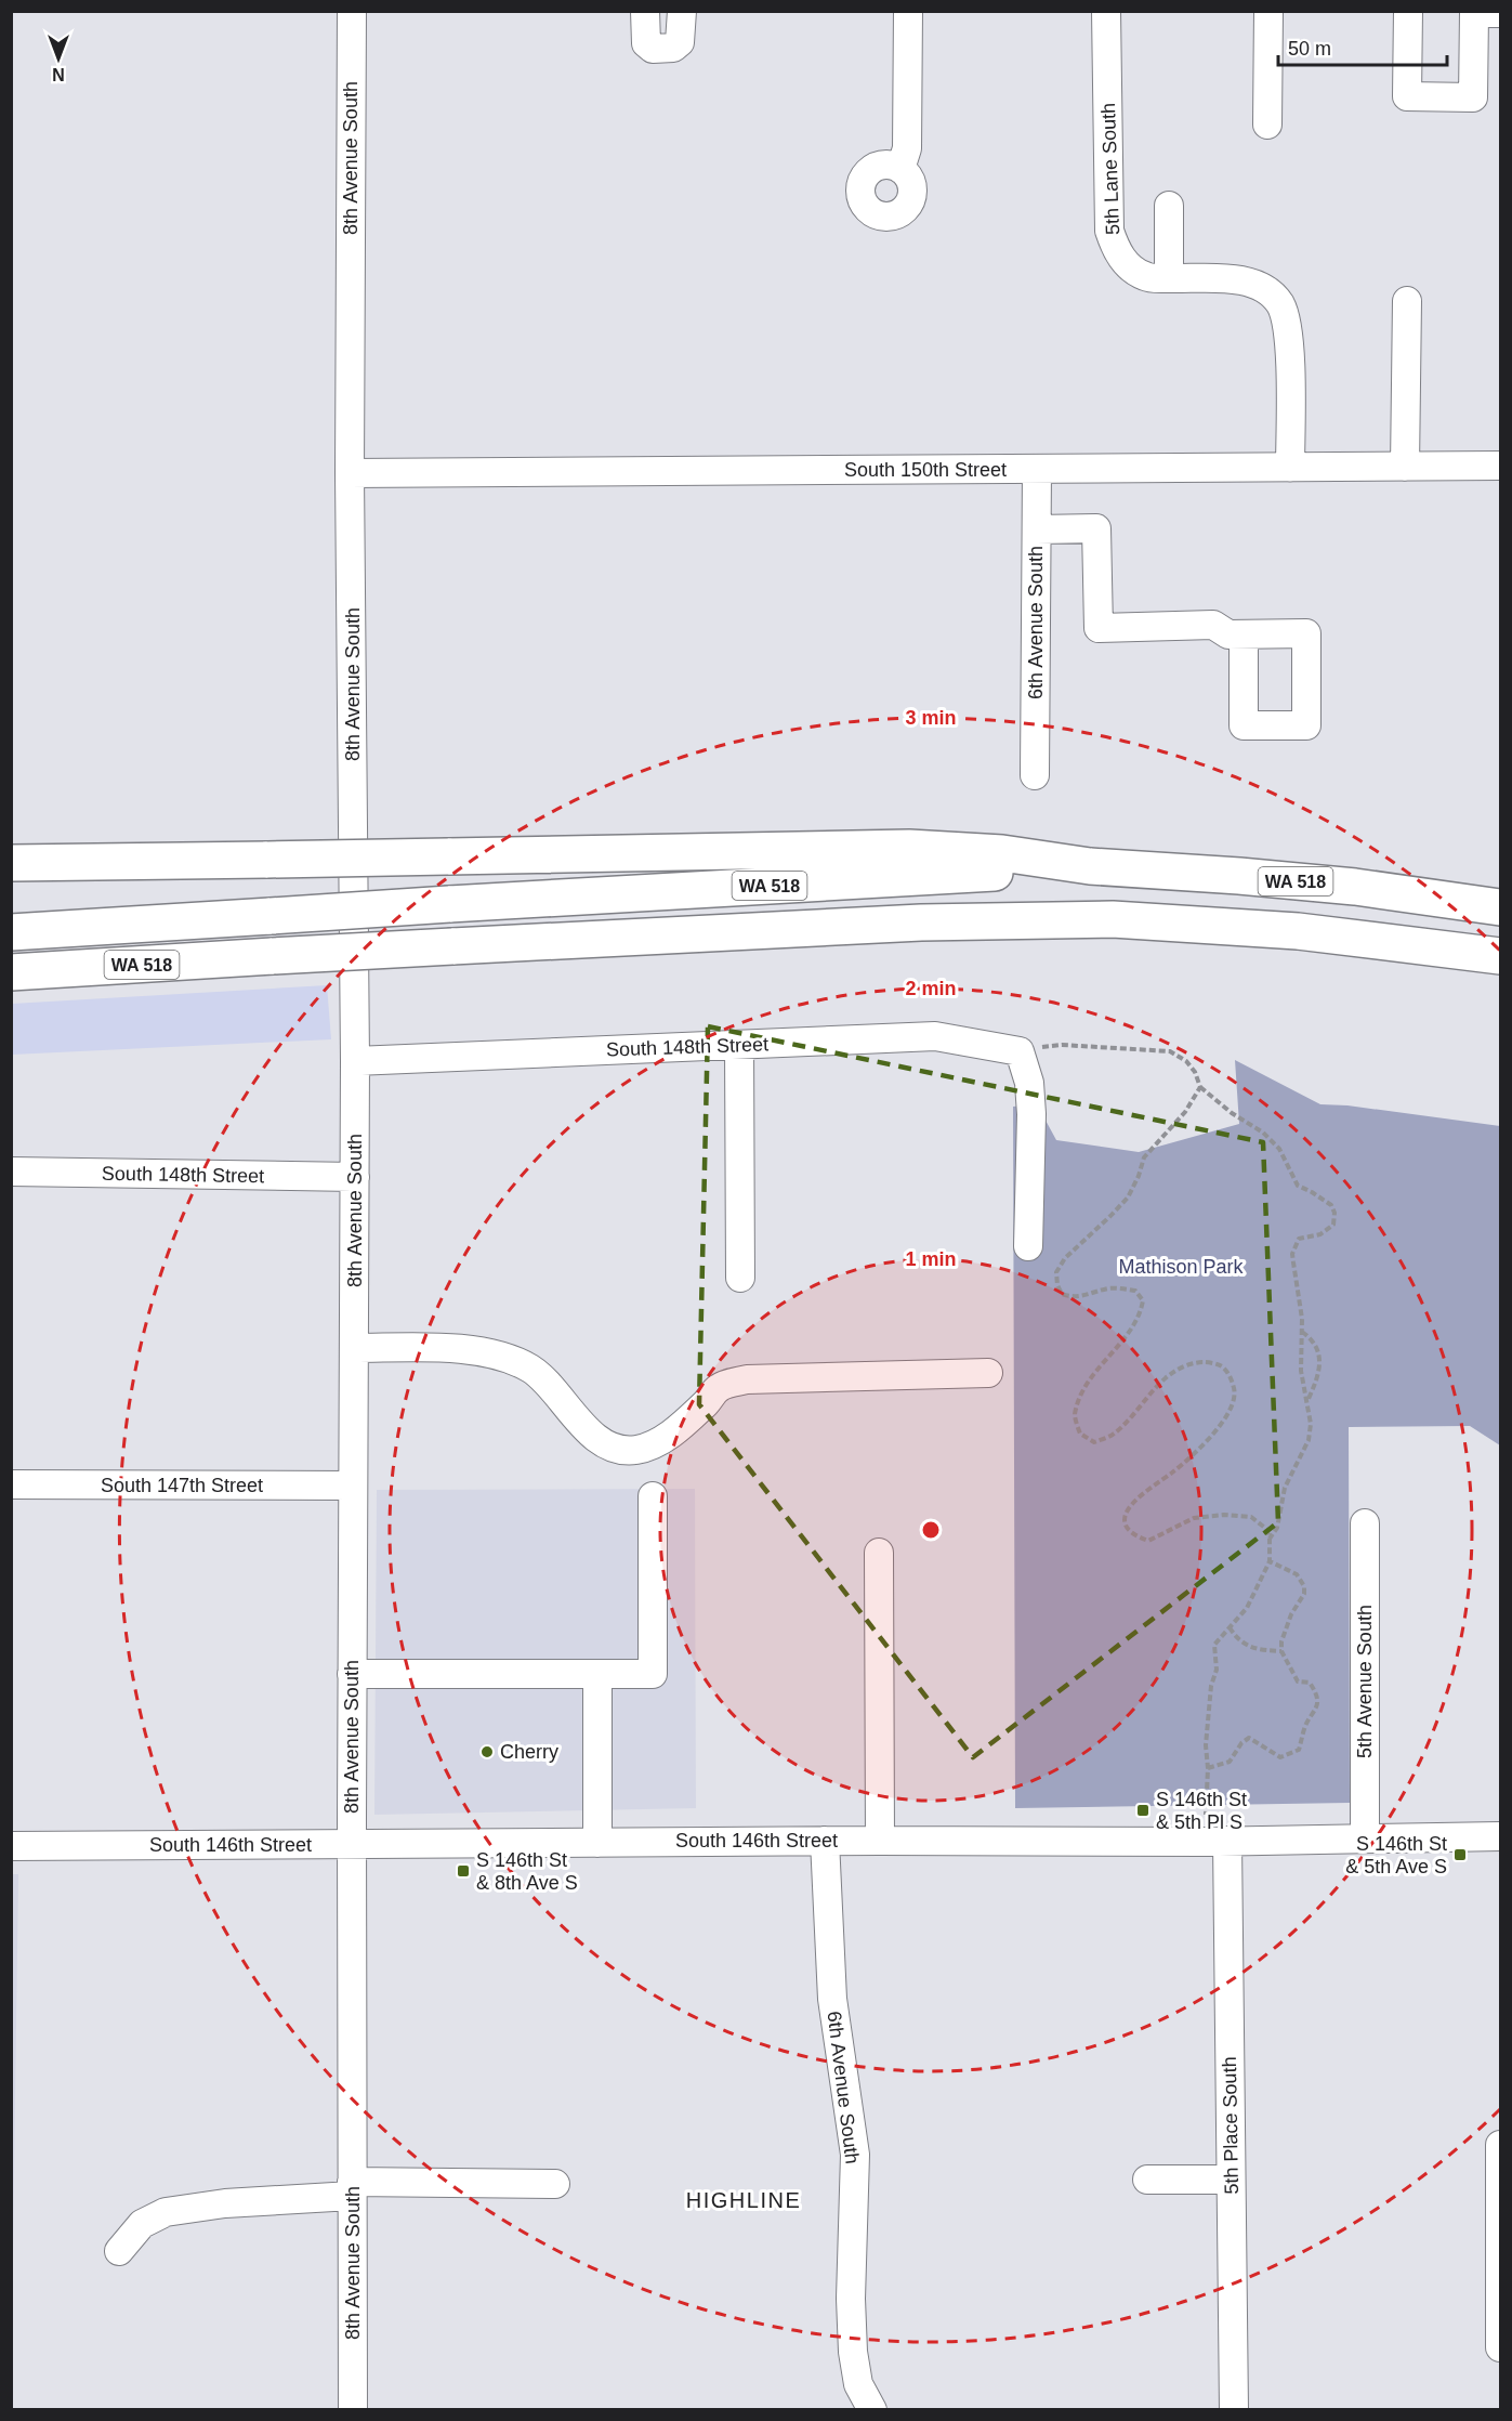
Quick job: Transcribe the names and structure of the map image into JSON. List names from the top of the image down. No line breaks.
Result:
{"streets":{"highway":["WA 518"],"street":["8th Avenue South","5th Lane South","South 150th Street","6th Avenue South","South 148th Street","South 147th Street","5th Avenue South","South 146th Street","5th Place South"]},"crossings":[["8th Avenue South","South 150th Street"],["8th Avenue South","South 148th Street"],["8th Avenue South","South 147th Street"],["8th Avenue South","South 146th Street"],["5th Lane South","South 150th Street"],["South 150th Street","6th Avenue South"],["6th Avenue South","South 146th Street"],["5th Avenue South","South 146th Street"],["South 146th Street","5th Place South"]],"districts":["HIGHLINE"],"parks":["Mathison Park"],"places":{"other":["Cherry"],"transit":["S 146th St & 5th Pl S","S 146th St & 5th Ave S","S 146th St & 8th Ave S"]},"scale_bar":"50 m","north":"bottom","rings":["3 min","2 min","1 min"]}
